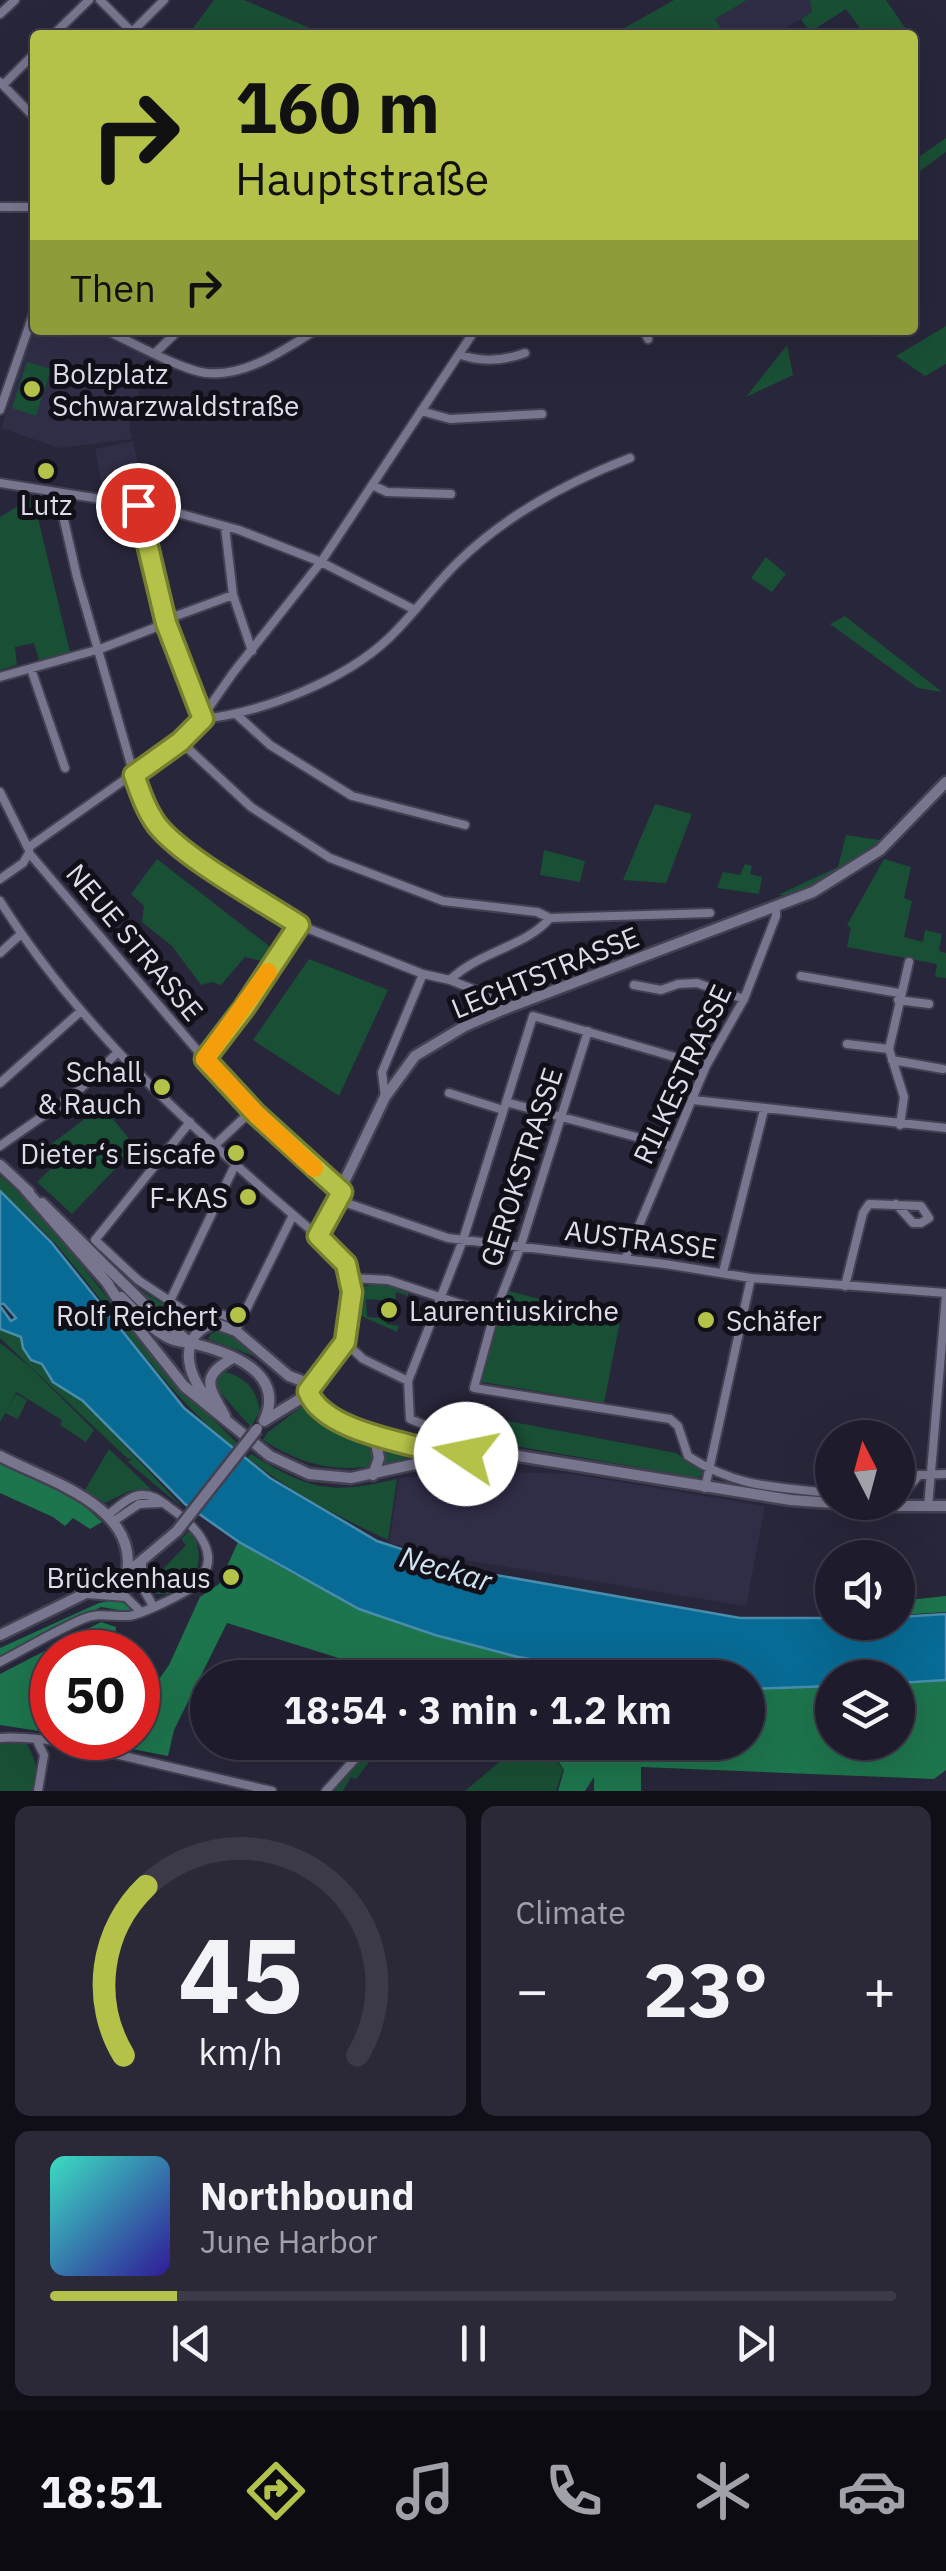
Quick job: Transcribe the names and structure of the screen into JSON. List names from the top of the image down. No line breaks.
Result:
{"streets":{"main road":["LECHTSTRASSE"],"street":["NEUE STRASSE","RILKESTRASSE","GEROKSTRASSE","AUSTRASSE"]},"crossings":[["NEUE STRASSE","LECHTSTRASSE"],["NEUE STRASSE","AUSTRASSE"],["LECHTSTRASSE","RILKESTRASSE"],["LECHTSTRASSE","AUSTRASSE"],["RILKESTRASSE","AUSTRASSE"],["GEROKSTRASSE","AUSTRASSE"]],"water":["Neckar"],"places":["Bolzplatz Schwarzwaldstraße","Lutz","Schall & Rauch","Dieter‘s Eiscafe","F-KAS","Laurentiuskirche","Rolf Reichert","Schäfer","Brückenhaus"],"north":"top","page":{"turn":["160 m","Hauptstraße"],"then":"Then","limit":"50","trip":"18:54 · 3 min · 1.2 km","tile":"Climate","heat":["−","23°","+"],"song":["Northbound","June Harbor"],"tabs":"18:51","gauge":["45","km/h"]}}
